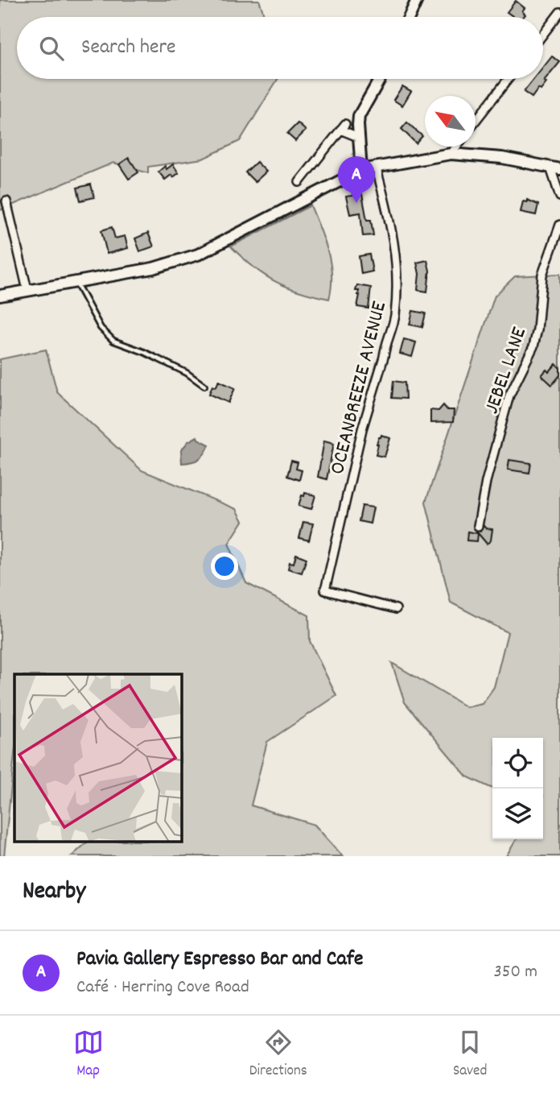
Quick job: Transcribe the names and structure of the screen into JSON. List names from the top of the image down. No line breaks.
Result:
{"streets":{"street":["JEBEL LANE","OCEANBREEZE AVENUE"]},"north":"top left","page":{"search":"Search here","pins":"A","heading":"Nearby","list":[{"mark":"A","name":"Pavia Gallery Espresso Bar and Cafe","note":"Café · Herring Cove Road","value":"350 m"}],"nav":["Map","Directions","Saved"]}}
